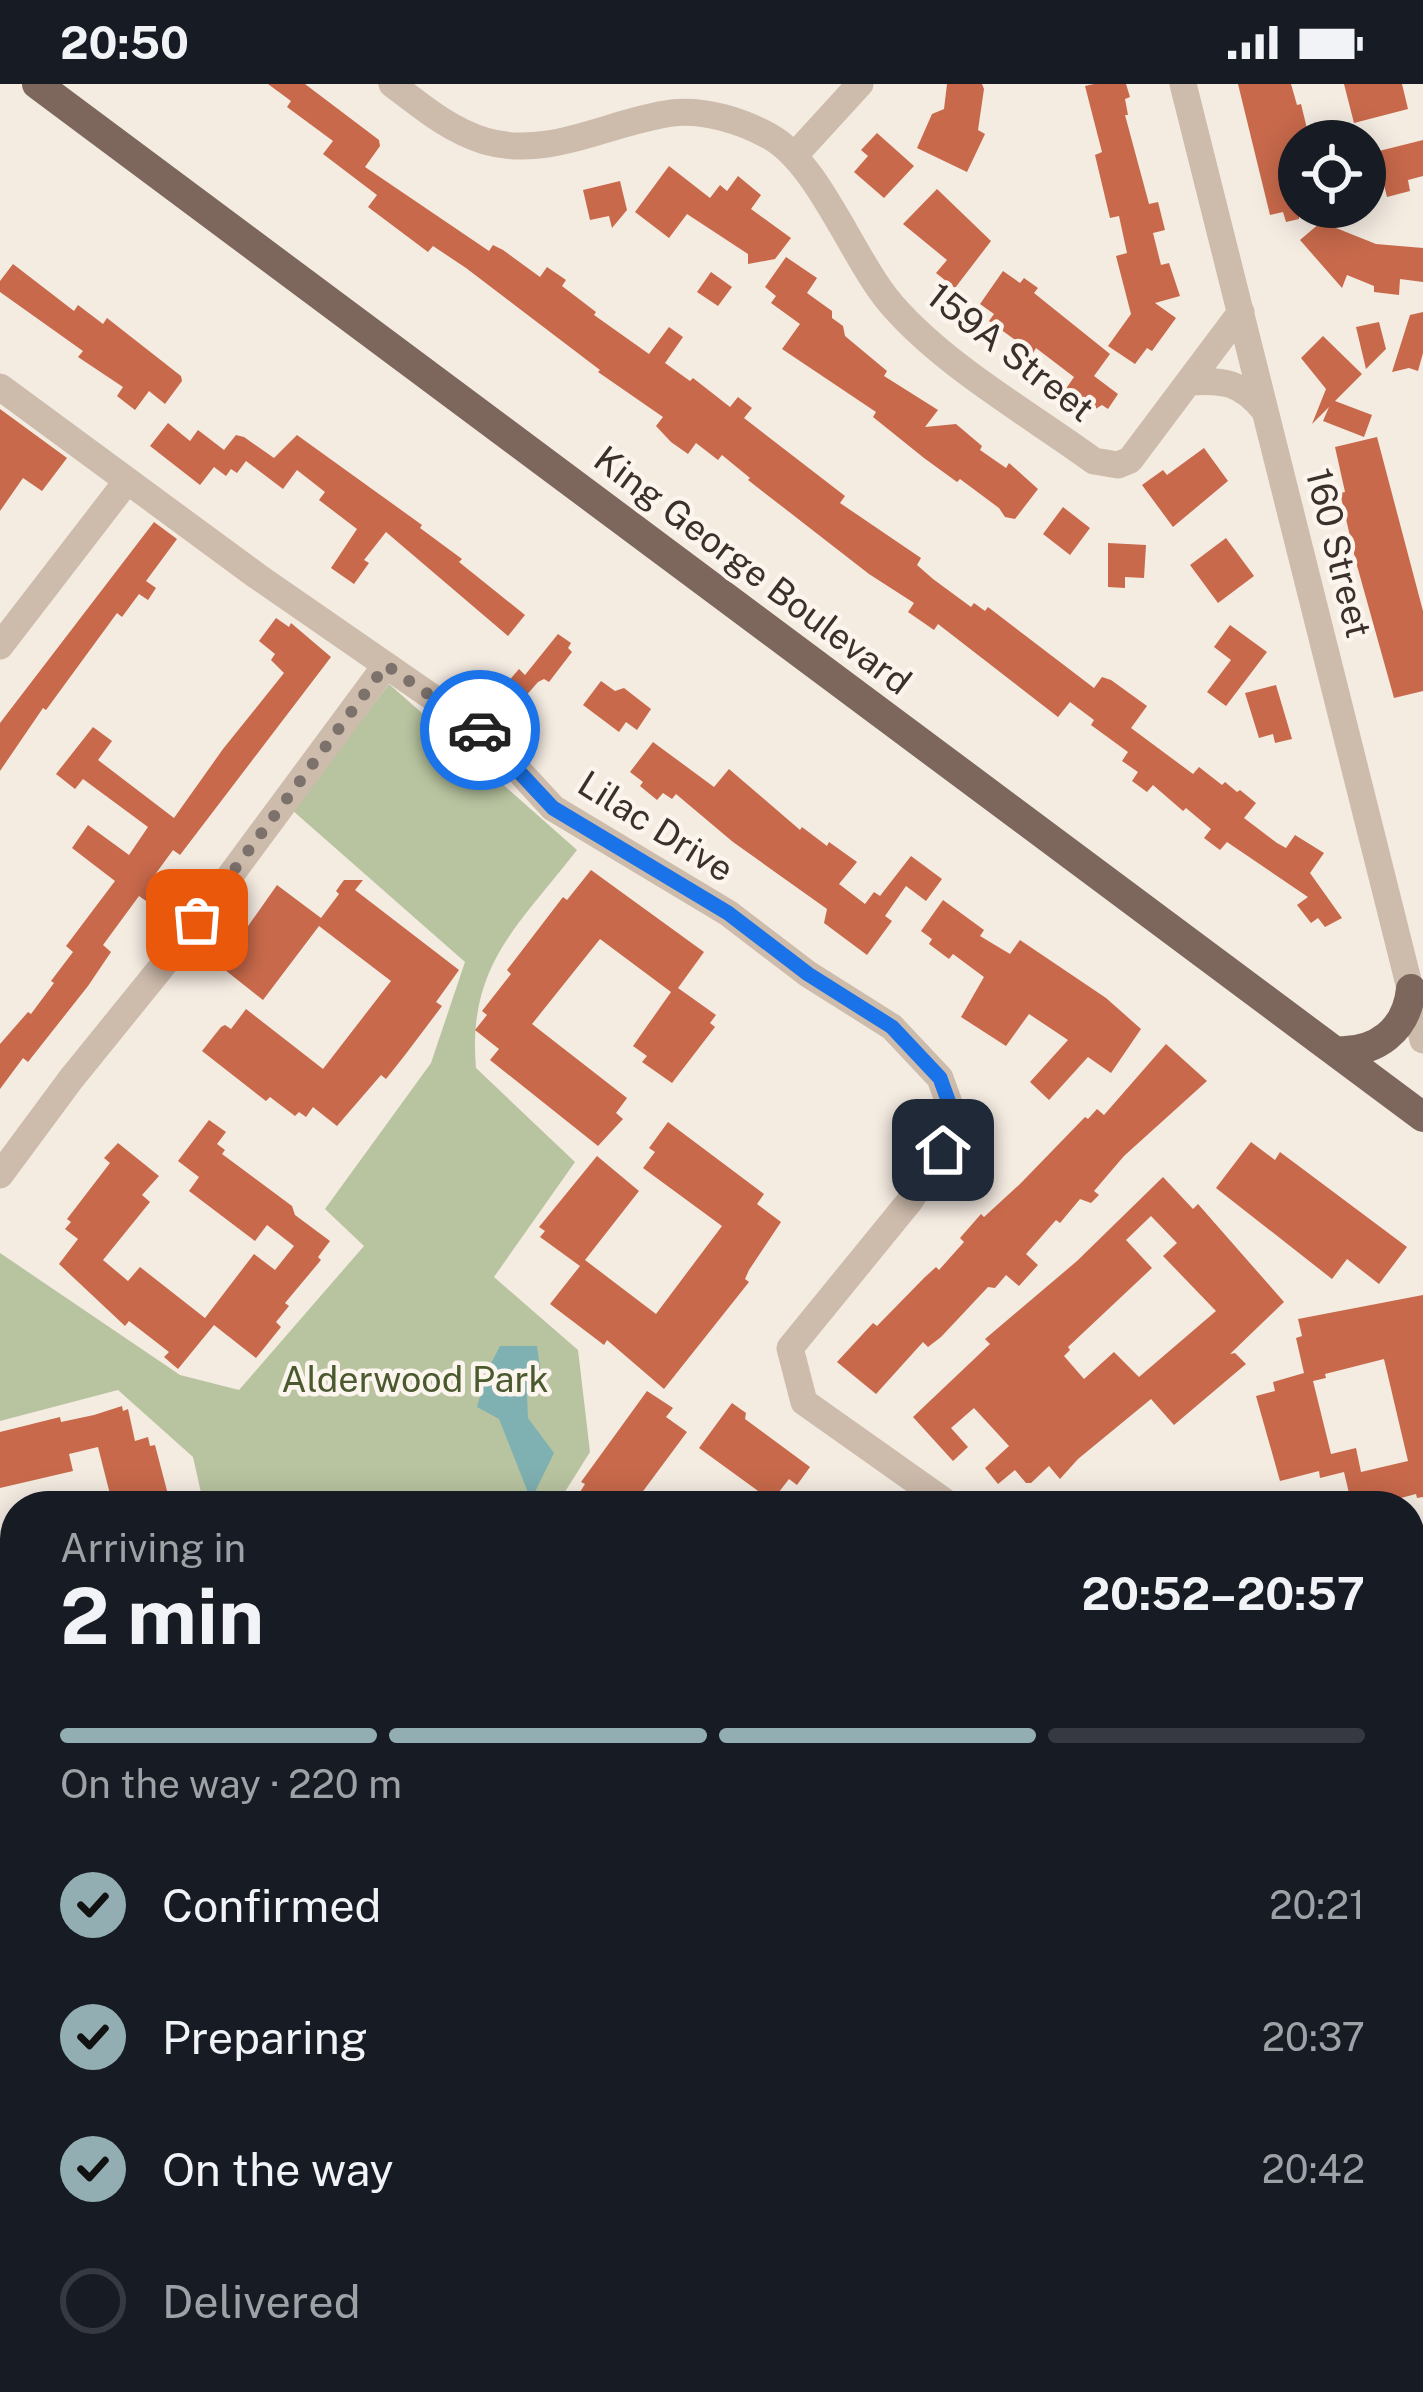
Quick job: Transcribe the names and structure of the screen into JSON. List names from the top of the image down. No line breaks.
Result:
{"streets":{"main road":["King George Boulevard"],"street":["159A Street","160 Street","Lilac Drive"]},"parks":["Alderwood Park"],"page":{"status":"20:50","heading":["2 min","Arriving in","20:52–20:57"],"bar":"On the way · 220 m","list":[["Confirmed","20:21"],["Preparing","20:37"],["On the way","20:42"],"Delivered"]}}
